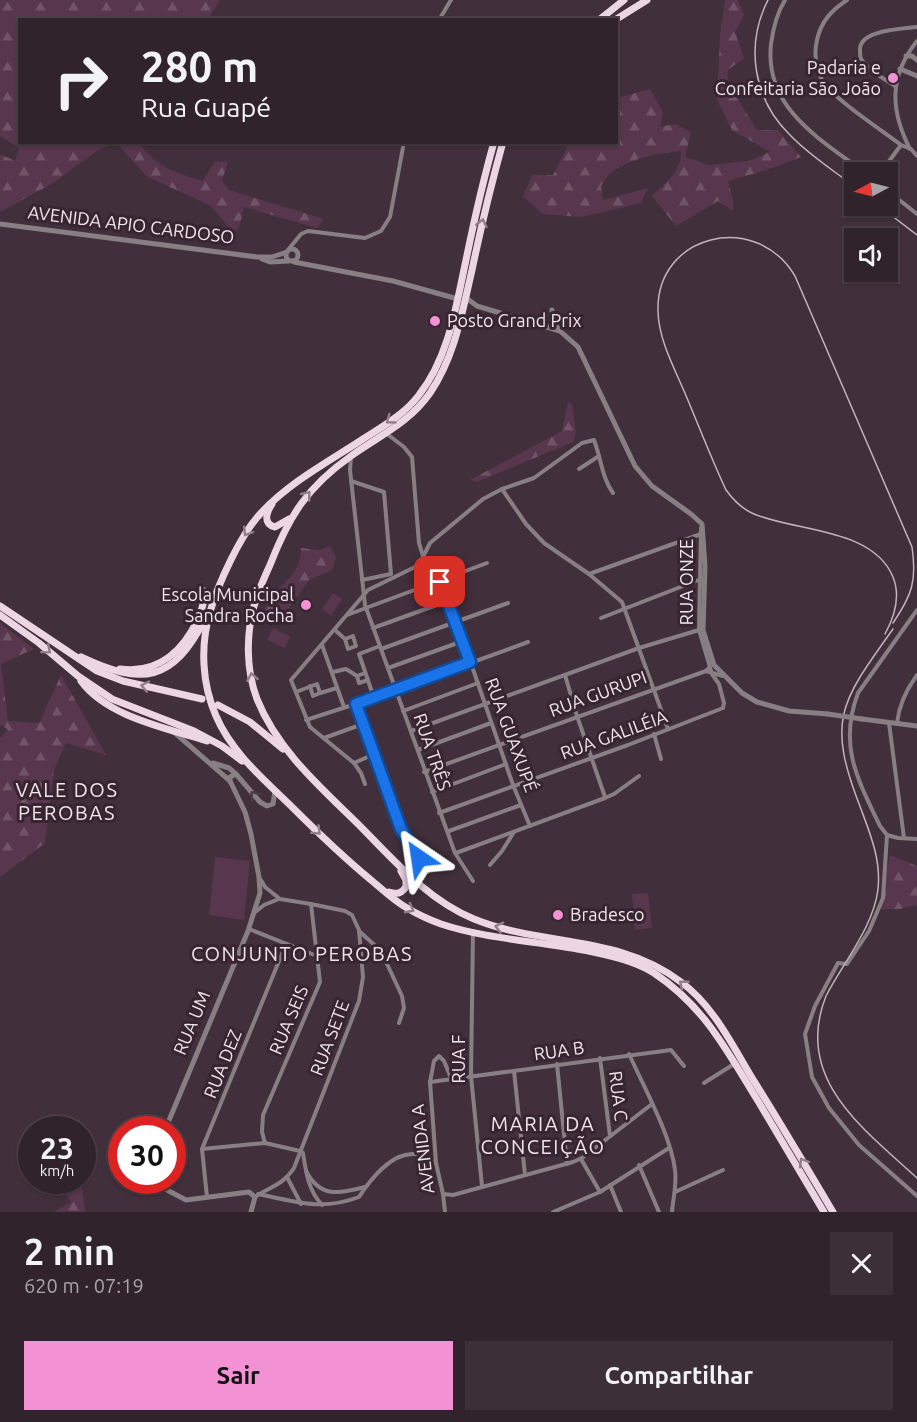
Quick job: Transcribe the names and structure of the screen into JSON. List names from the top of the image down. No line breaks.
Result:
{"streets":{"street":["AVENIDA APIO CARDOSO","RUA GURUPI","RUA GUAXUPÉ","RUA GALILÉIA","RUA TRÊS","RUA SEIS","RUA UM","RUA SETE","RUA B","RUA F","RUA DEZ","RUA C","AVENIDA A"]},"crossings":[["RUA GURUPI","RUA GUAXUPÉ"],["RUA GURUPI","RUA TRÊS"],["RUA GUAXUPÉ","RUA GALILÉIA"],["RUA GALILÉIA","RUA TRÊS"],["RUA B","RUA F"],["RUA B","RUA C"],["RUA B","AVENIDA A"]],"districts":["VALE DOS PEROBAS","CONJUNTO PEROBAS","MARIA DA CONCEIÇÃO"],"places":["Padaria e Confeitaria São João","Posto Grand Prix","Escola Municipal Sandra Rocha","Bradesco"],"north":"left","page":{"turn":["280 m","Rua Guapé"],"speed":"23 km/h","limit":"30","heading":["2 min","620 m · 07:19"],"buttons":["Sair","Compartilhar"]}}
